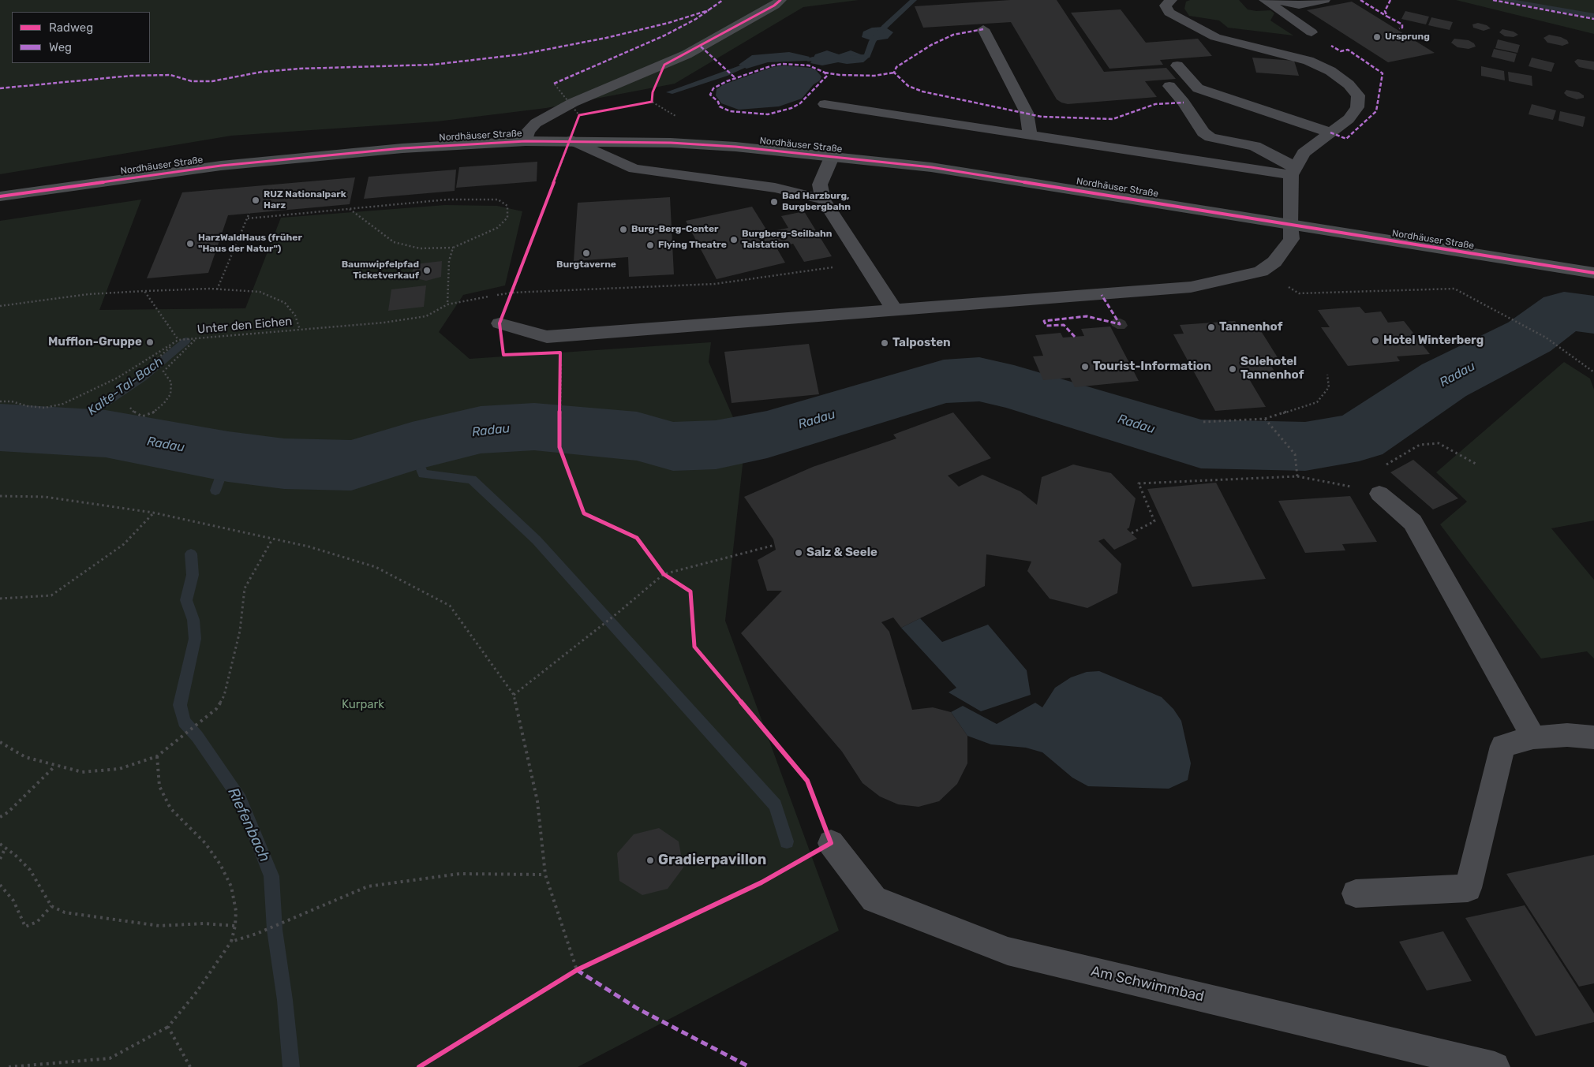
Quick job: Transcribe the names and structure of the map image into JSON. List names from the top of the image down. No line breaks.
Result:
{"streets":{"main road":["Nordhäuser Straße"],"street":["Am Schwimmbad"],"path":["Unter den Eichen"]},"water":["Radau","Kalte-Tal-Bach","Riefenbach"],"parks":["Kurpark"],"places":["Ursprung","RUZ Nationalpark Harz","Bad Harzburg, Burgbergbahn","Burg-Berg-Center","Burgberg-Seilbahn Talstation","HarzWaldHaus (früher \"Haus der Natur\")","Flying Theatre","Burgtaverne","Baumwipfelpfad Ticketverkauf","Tannenhof","Hotel Winterberg","Mufflon-Gruppe","Talposten","Tourist-Information","Solehotel Tannenhof","Salz & Seele","Gradierpavillon"],"legend":["Radweg","Weg"]}
